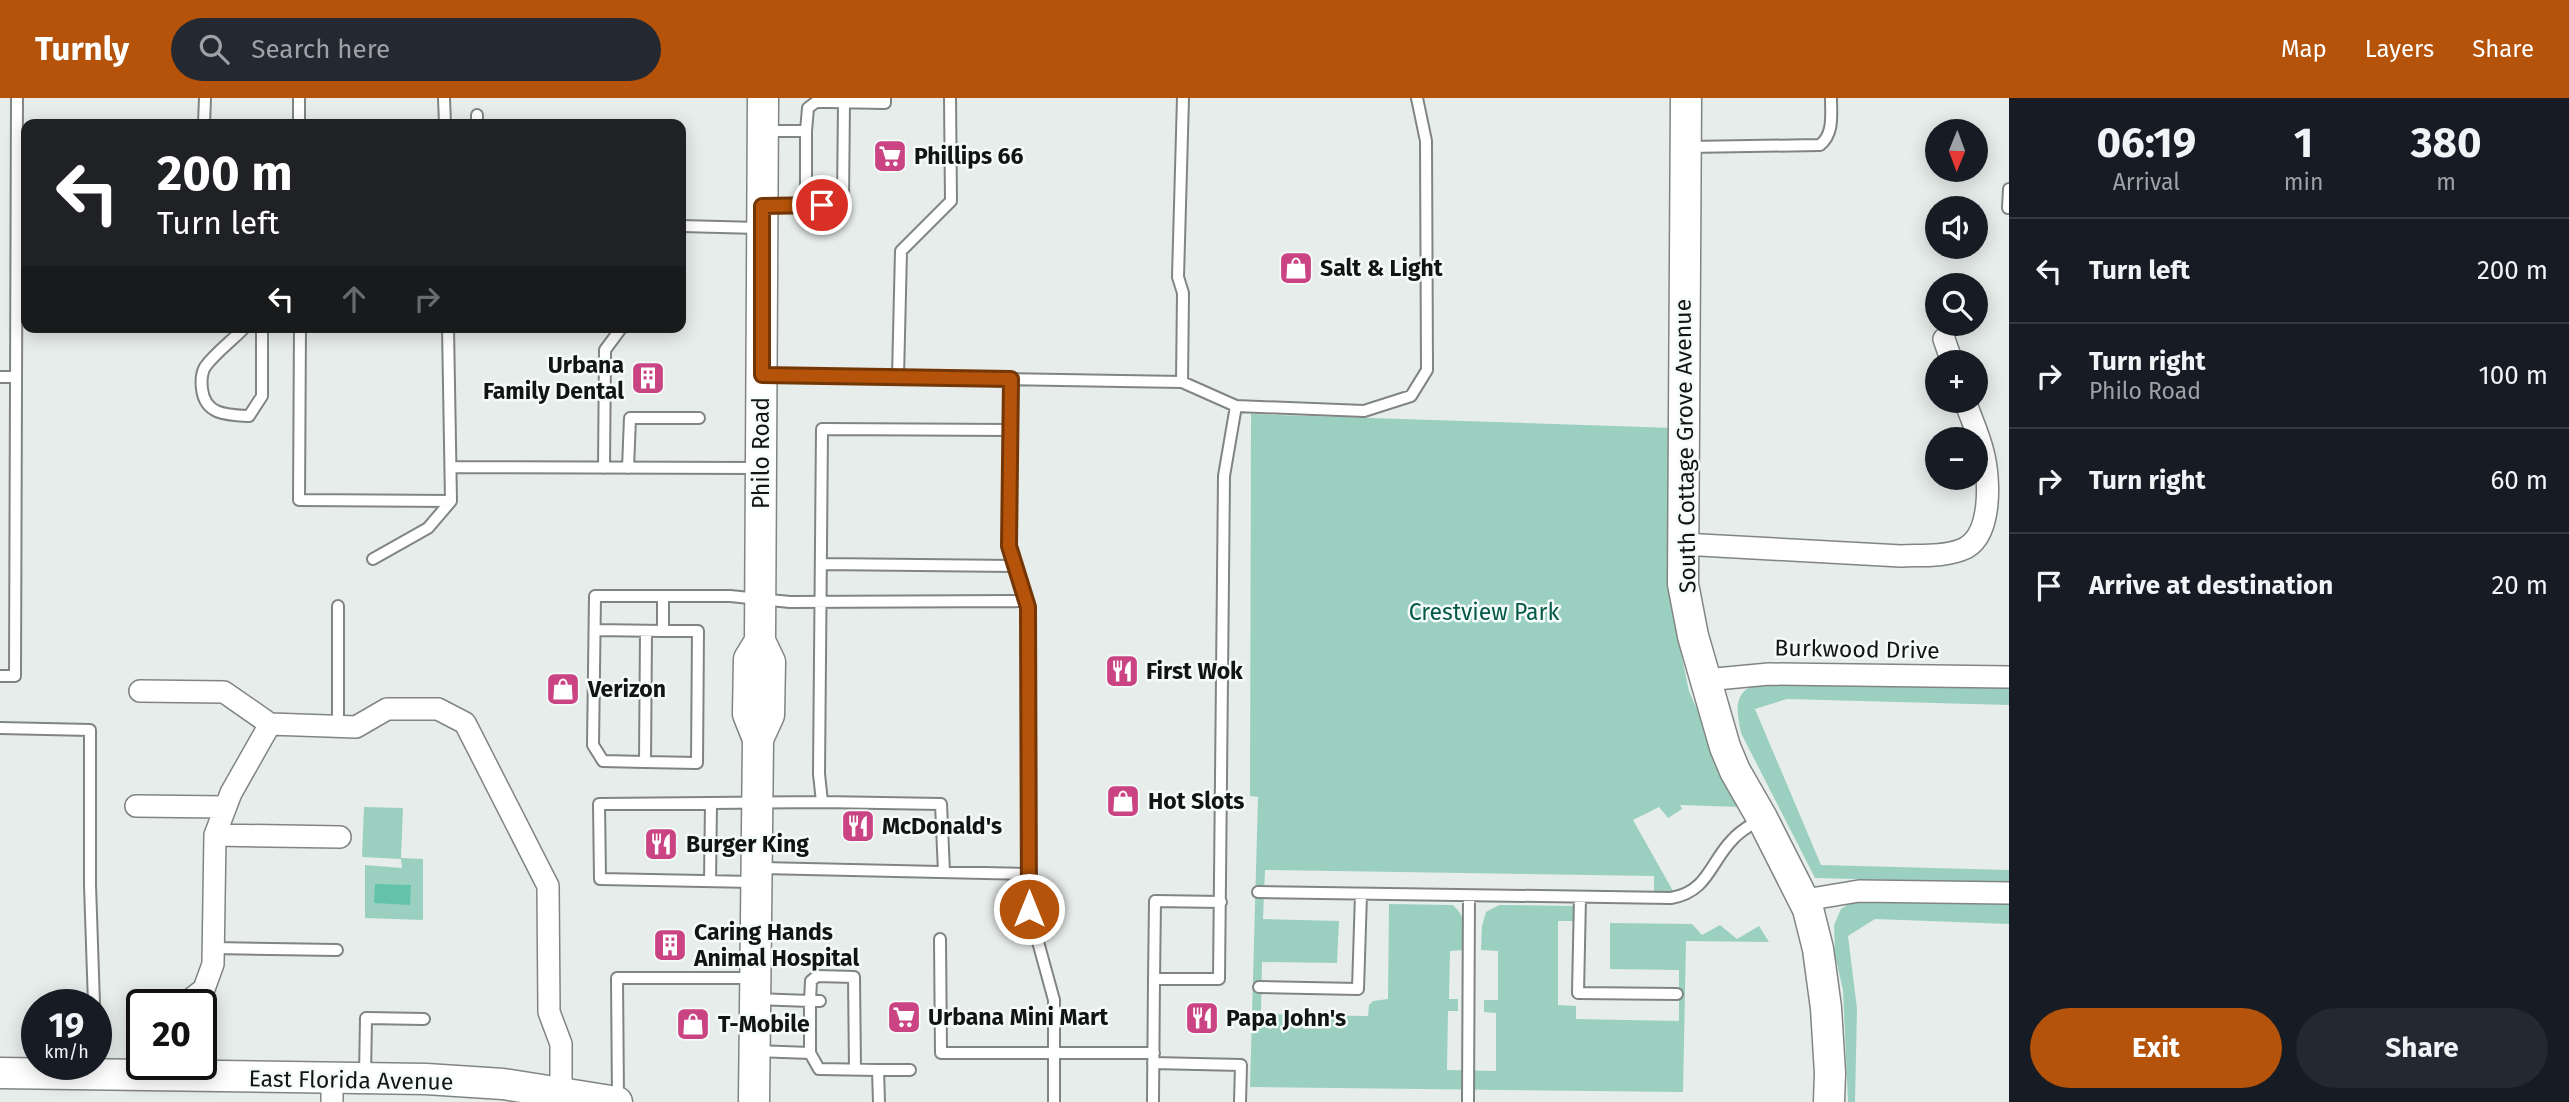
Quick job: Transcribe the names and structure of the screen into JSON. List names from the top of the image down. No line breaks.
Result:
{"streets":{"street":["South Cottage Grove Avenue","Philo Road","Burkwood Drive","East Florida Avenue"]},"crossings":[["South Cottage Grove Avenue","Burkwood Drive"]],"parks":["Crestview Park"],"places":{"supermarket":["Phillips 66","Urbana Mini Mart"],"shop":["Salt & Light","Verizon","Hot Slots","T-Mobile"],"building":["Urbana Family Dental","Caring Hands Animal Hospital"],"restaurant":["First Wok","McDonald's","Burger King","Papa John's"]},"north":"bottom","page":{"header":"Turnly","search":"Search here","nav":["Map","Layers","Share"],"eta":["06:19","Arrival","1","min","380","m"],"map_buttons":["+","−"],"turn":["200 m","Turn left"],"list":[{"name":"Turn left","value":"200 m"},{"name":"Turn right","note":"Philo Road","value":"100 m"},{"name":"Turn right","value":"60 m"},{"name":"Arrive at destination","value":"20 m"}],"speed":"19 km/h","limit":"20","buttons":["Exit","Share"]}}
